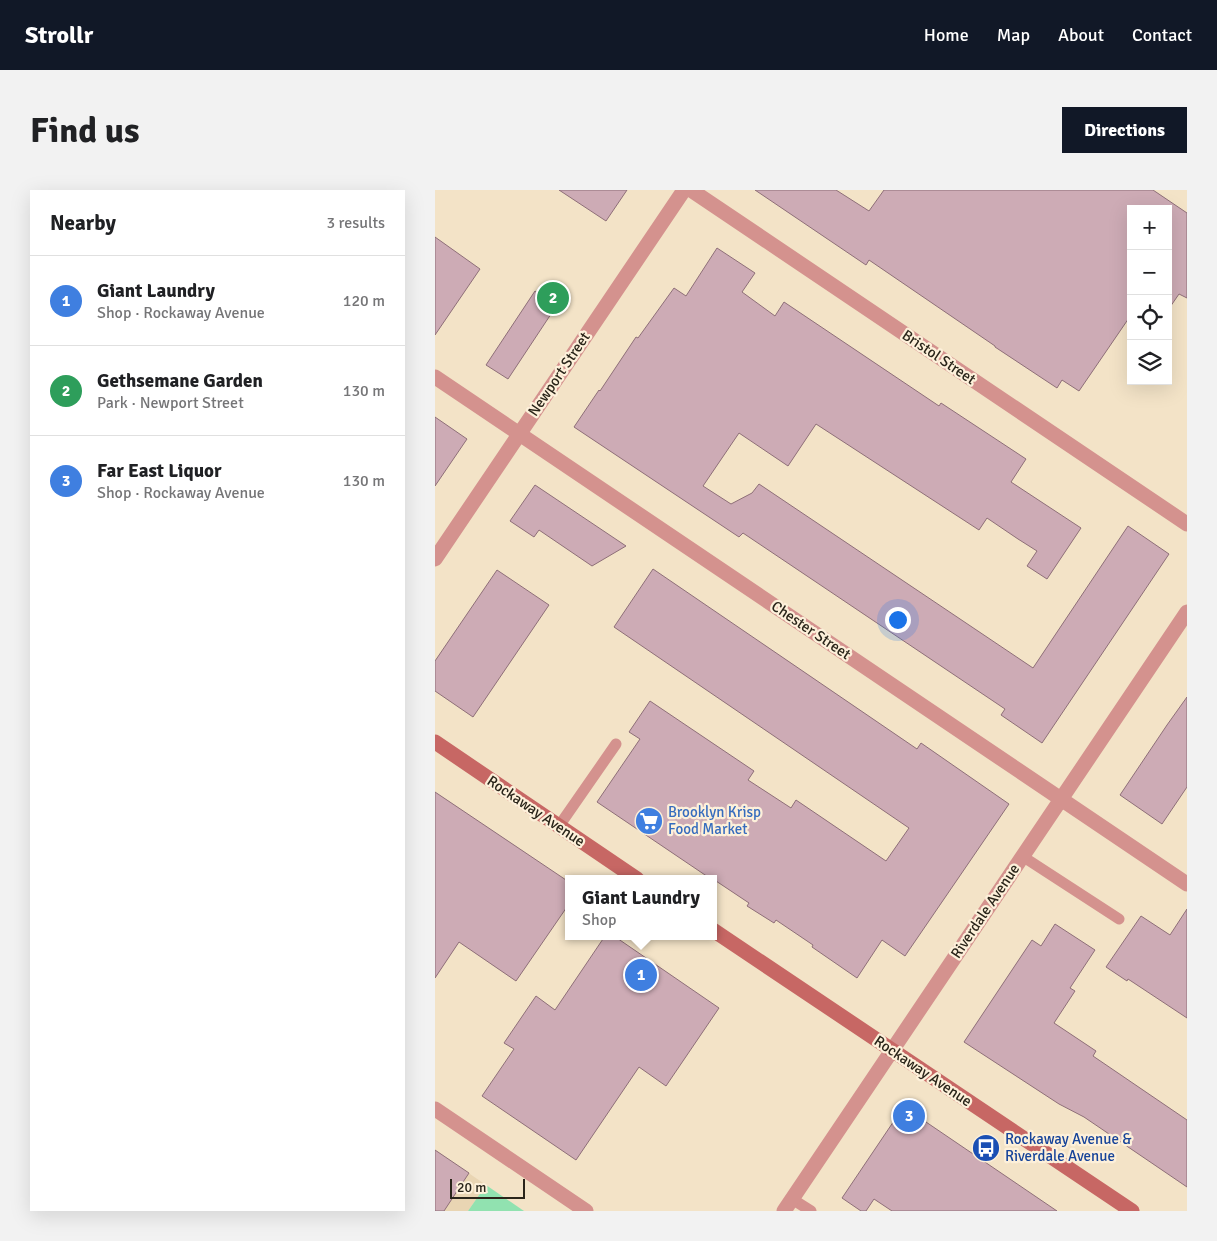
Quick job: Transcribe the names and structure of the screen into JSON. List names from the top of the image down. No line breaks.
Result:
{"streets":{"street":["Bristol Street","Newport Street","Chester Street","Rockaway Avenue","Riverdale Avenue"]},"crossings":[["Newport Street","Chester Street"],["Chester Street","Riverdale Avenue"],["Rockaway Avenue","Riverdale Avenue"]],"places":{"supermarket":["Brooklyn Krisp Food Market"],"bus stop":["Rockaway Avenue & Riverdale Avenue"]},"scale_bar":"20 m","page":{"header":"Strollr","nav":["Home","Map","About","Contact"],"buttons":"Directions","title":"Find us","heading":["Nearby","3 results"],"map_buttons":["+","−"],"list":[{"mark":"1","name":"Giant Laundry","note":"Shop · Rockaway Avenue","value":"120 m"},{"mark":"2","name":"Gethsemane Garden","note":"Park · Newport Street","value":"130 m"},{"mark":"3","name":"Far East Liquor","note":"Shop · Rockaway Avenue","value":"130 m"}],"pins":["2","1","3"],"popup":["Giant Laundry","Shop"],"scale":"20 m"}}
